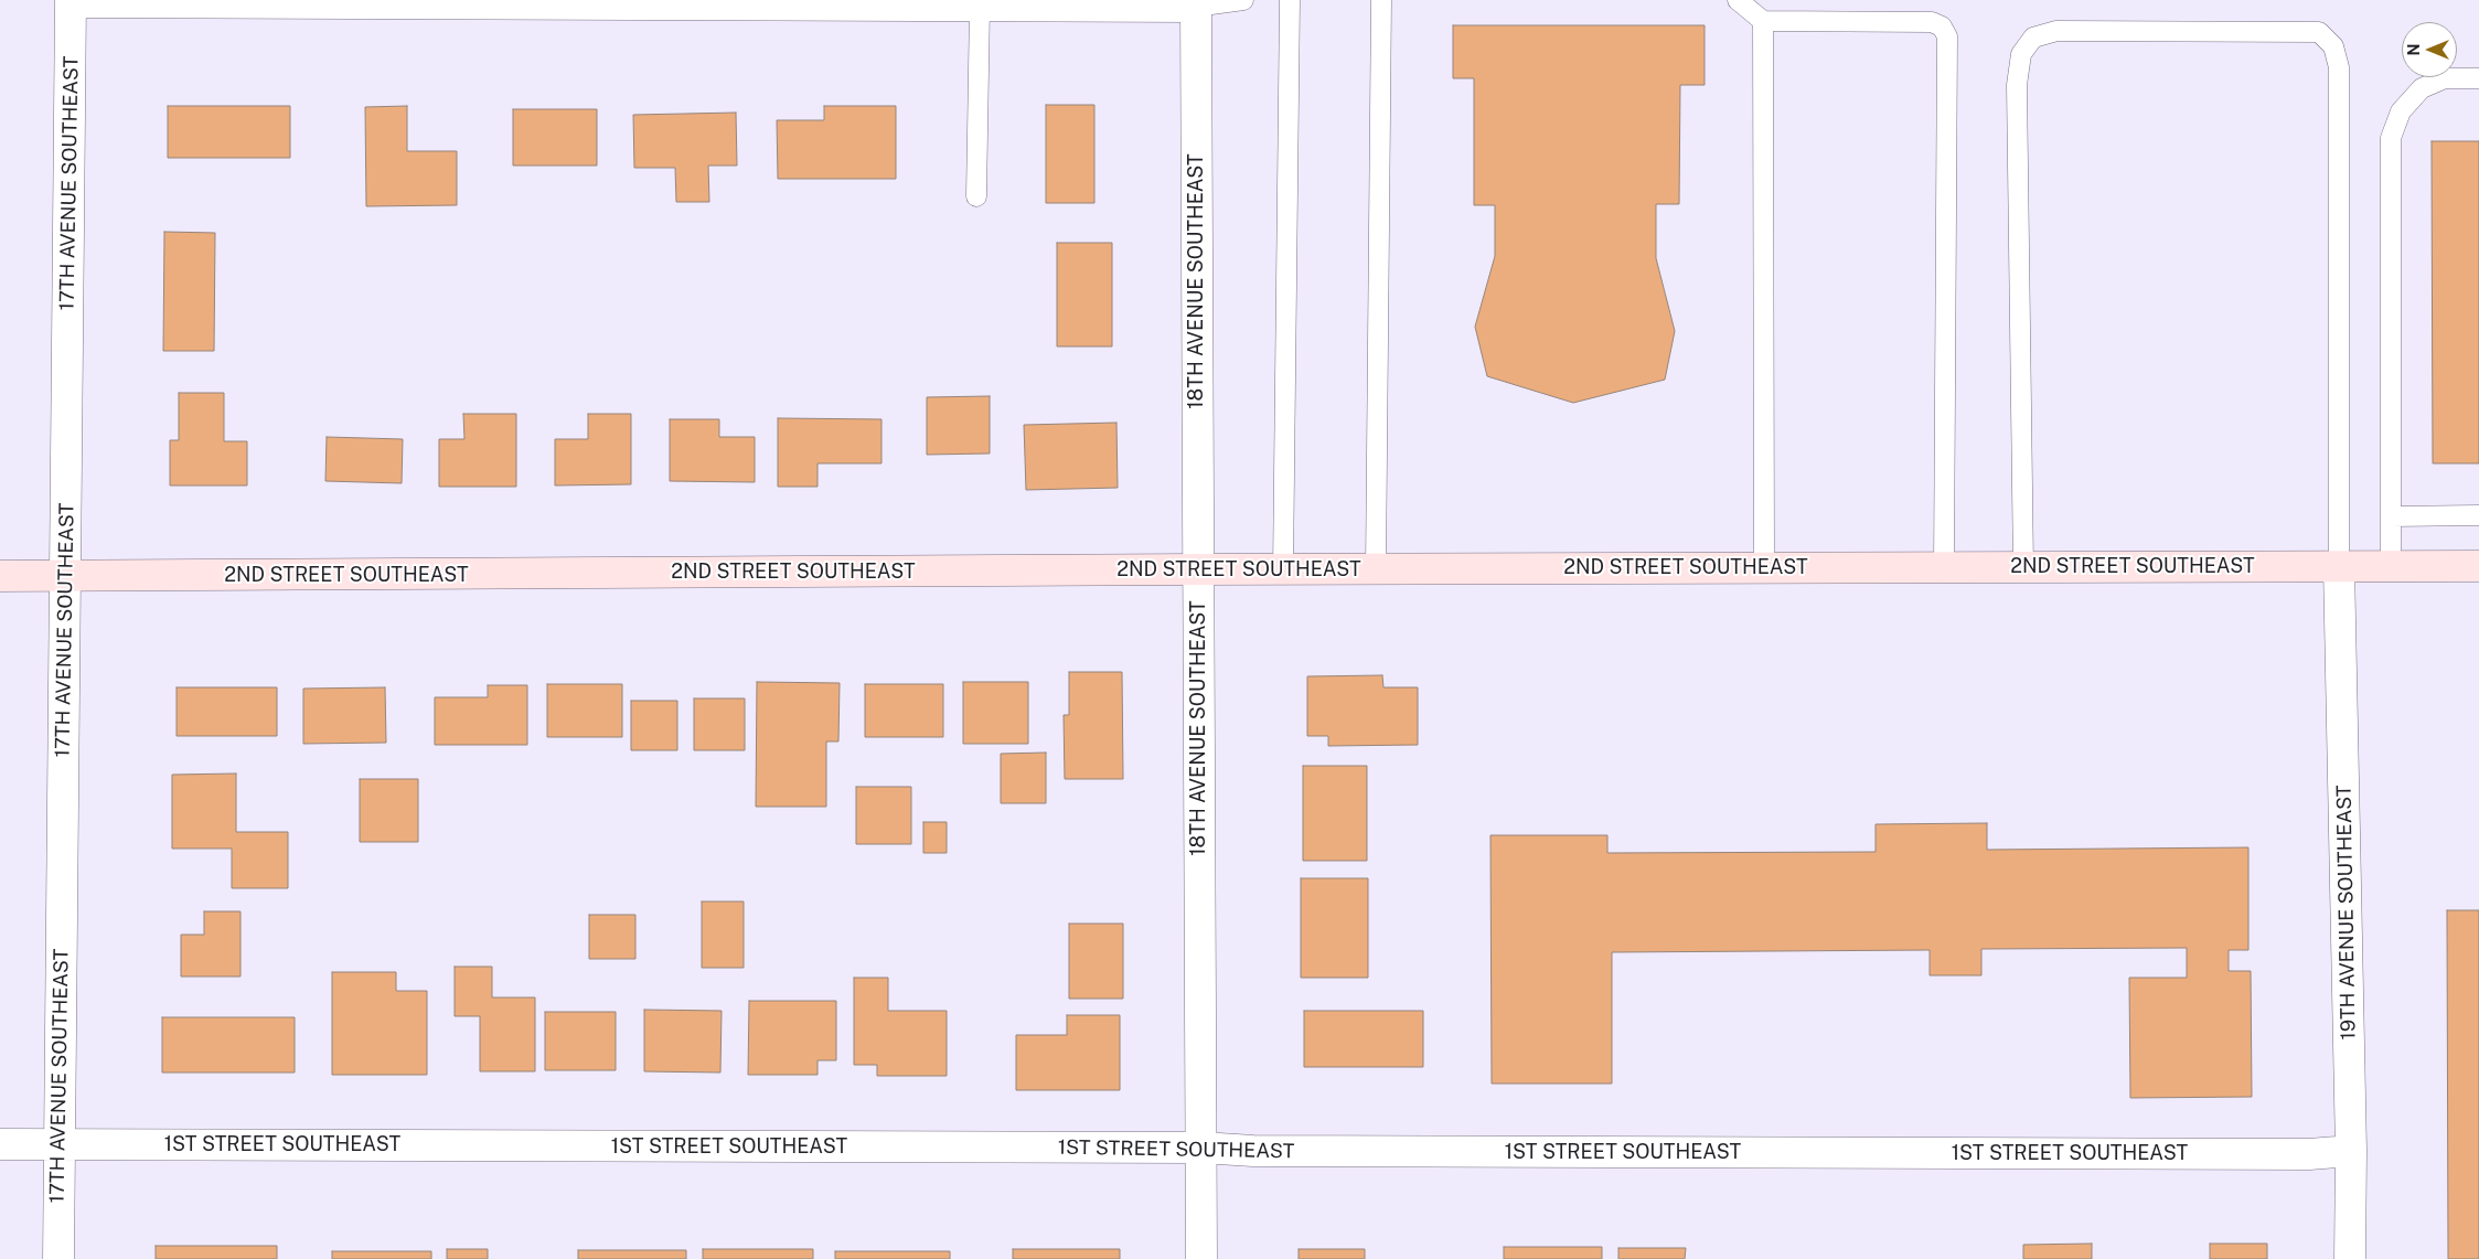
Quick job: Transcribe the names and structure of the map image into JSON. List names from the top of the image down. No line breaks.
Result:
{"streets":{"street":["17TH AVENUE SOUTHEAST","18TH AVENUE SOUTHEAST","2ND STREET SOUTHEAST","19TH AVENUE SOUTHEAST","1ST STREET SOUTHEAST"]},"crossings":[["17TH AVENUE SOUTHEAST","2ND STREET SOUTHEAST"],["17TH AVENUE SOUTHEAST","1ST STREET SOUTHEAST"],["18TH AVENUE SOUTHEAST","2ND STREET SOUTHEAST"],["18TH AVENUE SOUTHEAST","1ST STREET SOUTHEAST"],["2ND STREET SOUTHEAST","19TH AVENUE SOUTHEAST"],["19TH AVENUE SOUTHEAST","1ST STREET SOUTHEAST"]],"north":"left"}
